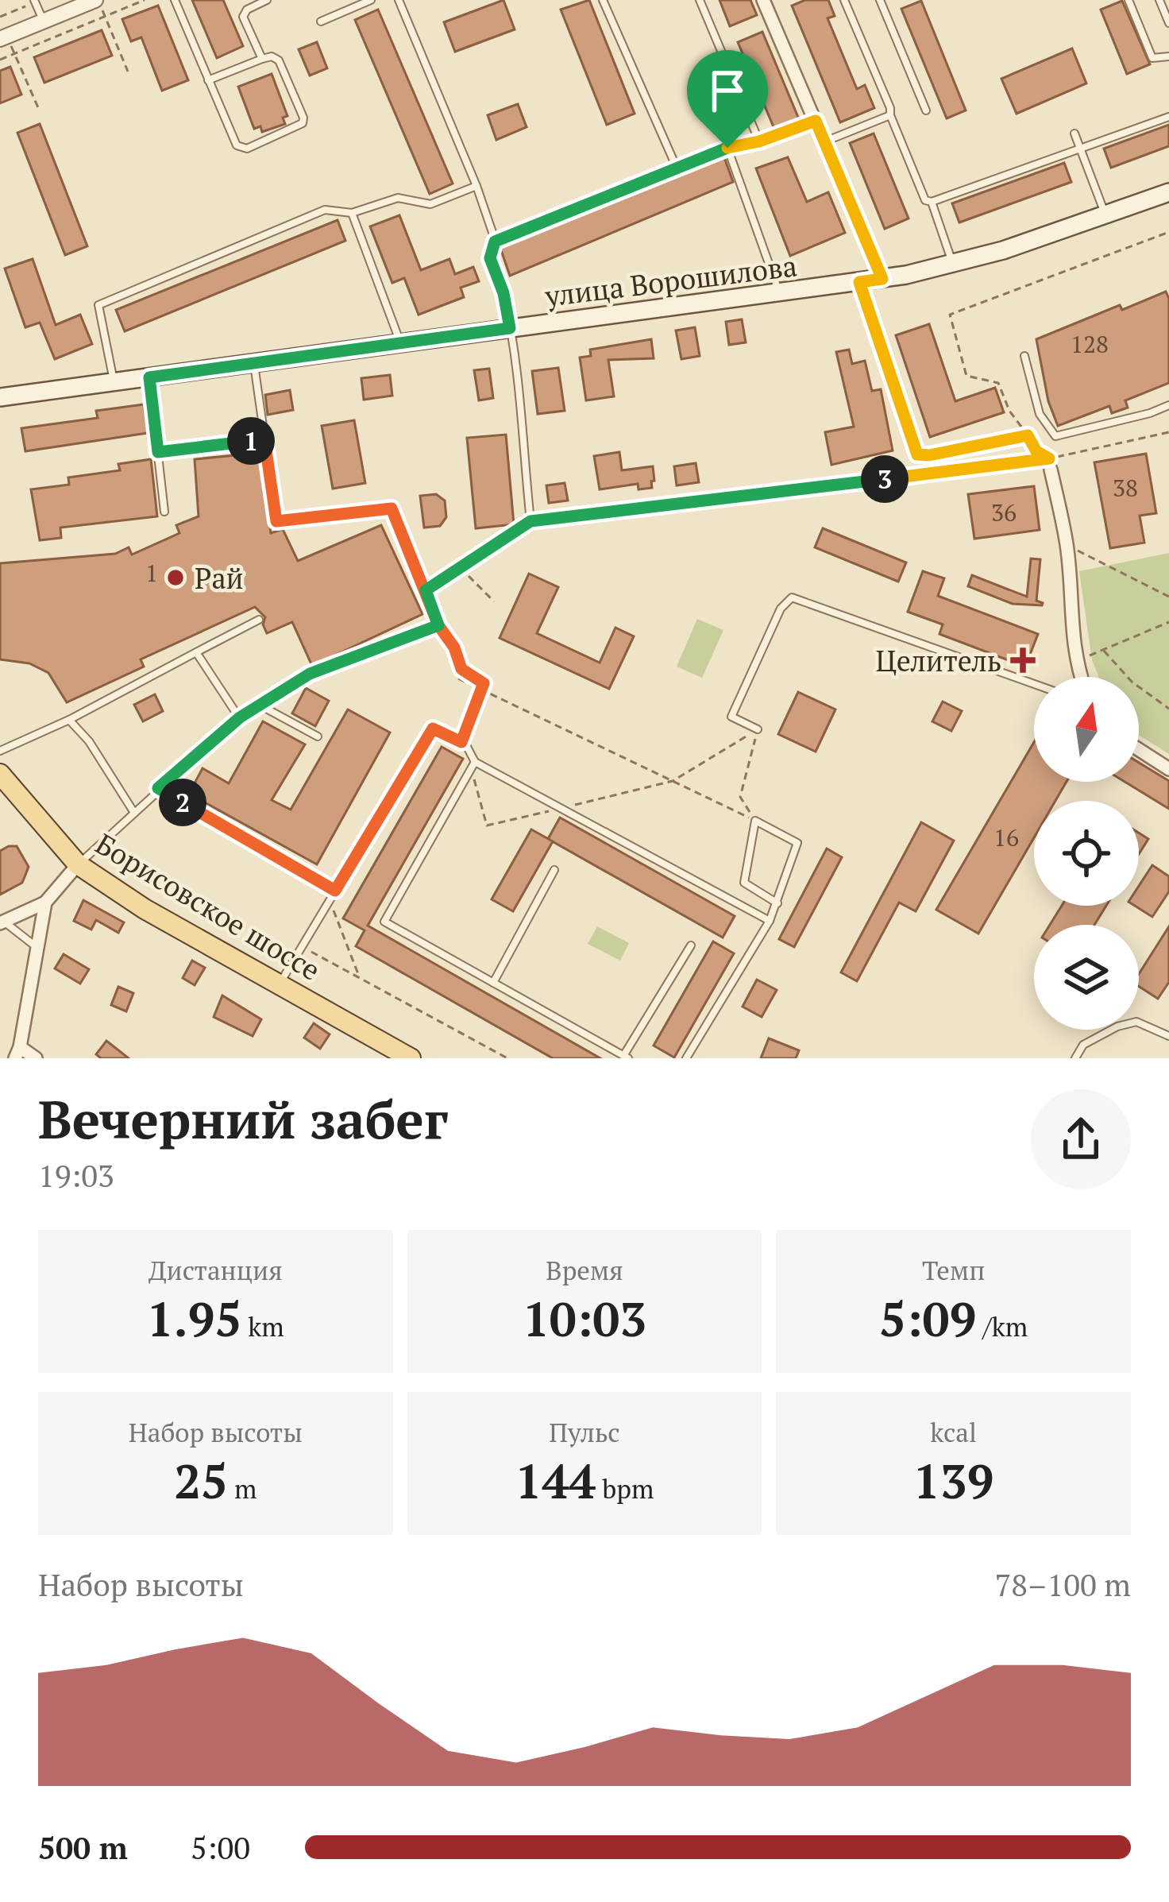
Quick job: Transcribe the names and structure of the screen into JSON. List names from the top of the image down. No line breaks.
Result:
{"streets":{"main road":["улица Ворошилова","Борисовское шоссе"]},"places":{"other":["Рай"],"health":["Целитель"]},"house_numbers":["128","38","36","1","16"],"north":"top","page":{"pins":["1","3","2"],"heading":["Вечерний забег","19:03"],"stats":[["Дистанция","1.95 km"],["Время","10:03"],["Темп","5:09 /km"],["Набор высоты","25 m"],["Пульс","144 bpm"],["kcal","139"]],"chart":["Набор высоты","78–100 m"],"list":[{"name":"500 m","note":"5:00"}]}}
